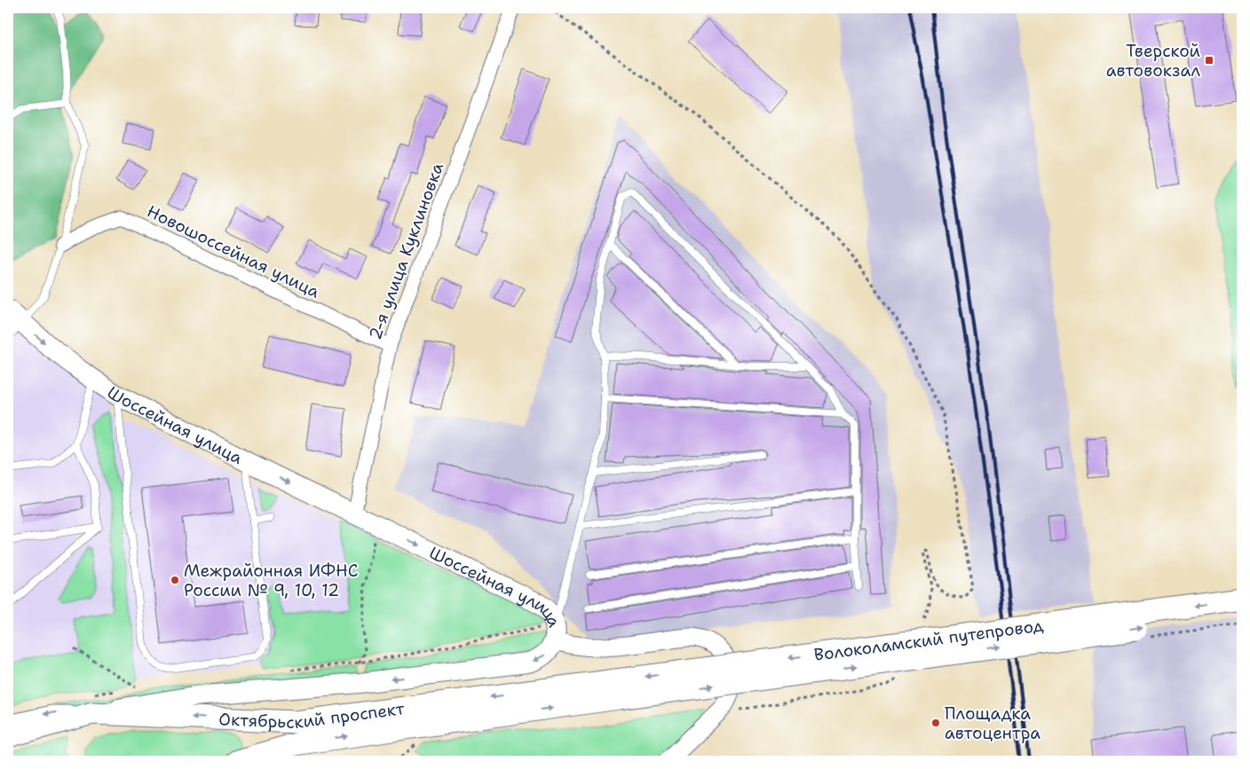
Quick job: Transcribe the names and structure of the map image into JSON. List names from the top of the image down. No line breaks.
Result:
{"streets":{"main road":["Шоссейная улица","Волоколамский путепровод","Октябрьский проспект"],"street":["Новошоссейная улица","2-я улица Куклиновка"]},"crossings":[["Новошоссейная улица","2-я улица Куклиновка"],["2-я улица Куклиновка","Шоссейная улица"],["Шоссейная улица","Октябрьский проспект"],["Волоколамский путепровод","Октябрьский проспект"]],"places":{"transit":["Тверской автовокзал"],"other":["Межрайонная ИФНС России № 9, 10, 12","Площадка автоцентра"]}}
